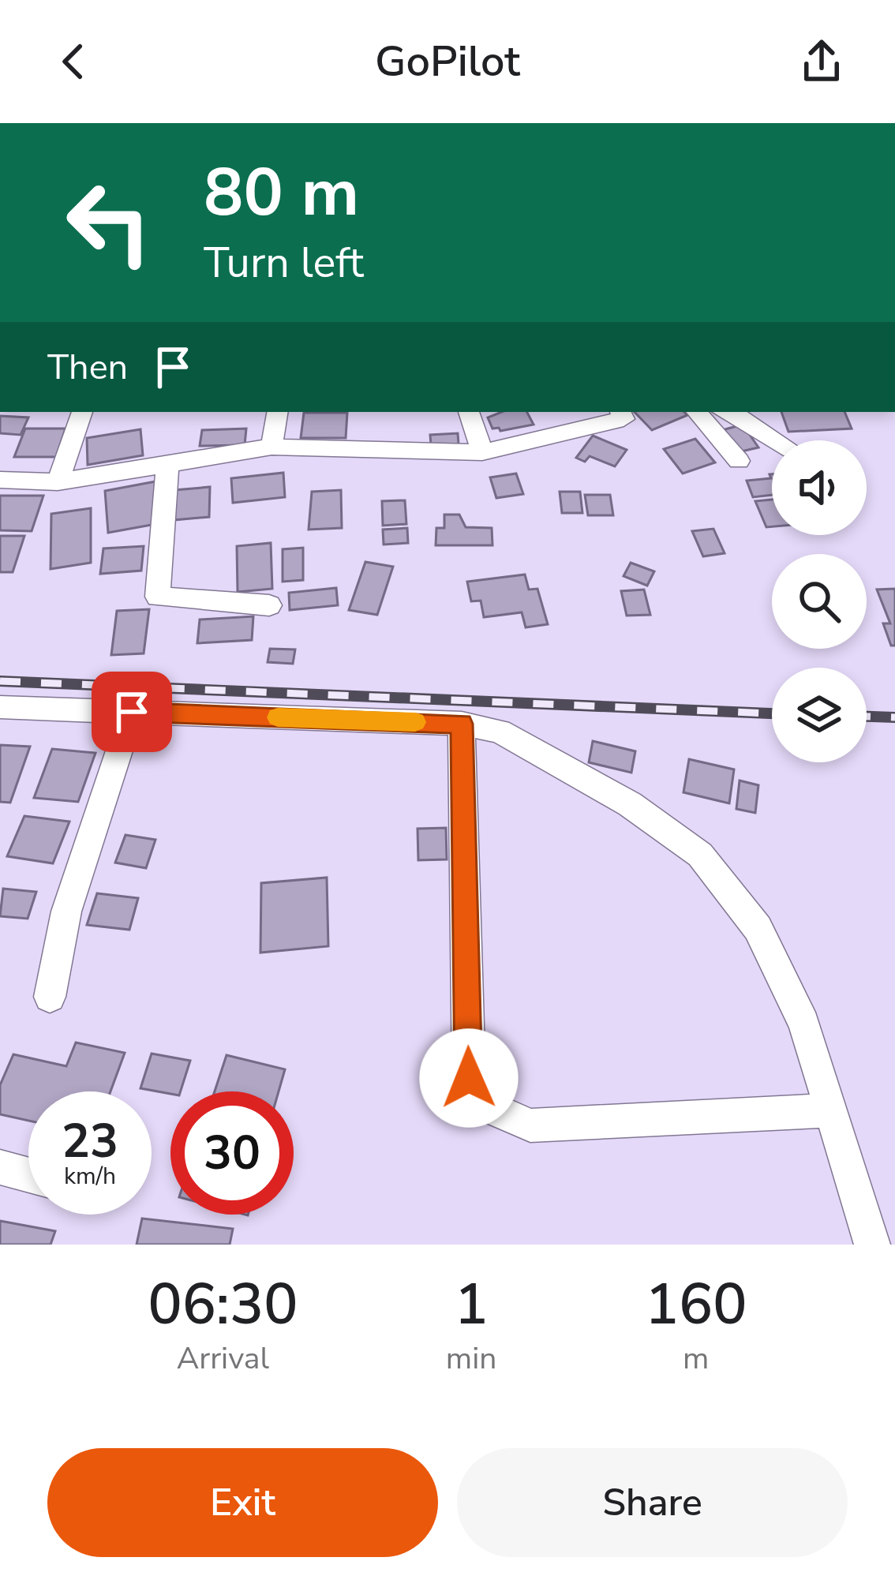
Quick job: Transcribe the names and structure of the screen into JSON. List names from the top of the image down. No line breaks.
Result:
{"page":{"header":"GoPilot","turn":["80 m","Turn left"],"then":"Then","speed":"23 km/h","limit":"30","eta":["06:30","Arrival","1","min","160","m"],"buttons":["Exit","Share"]}}
